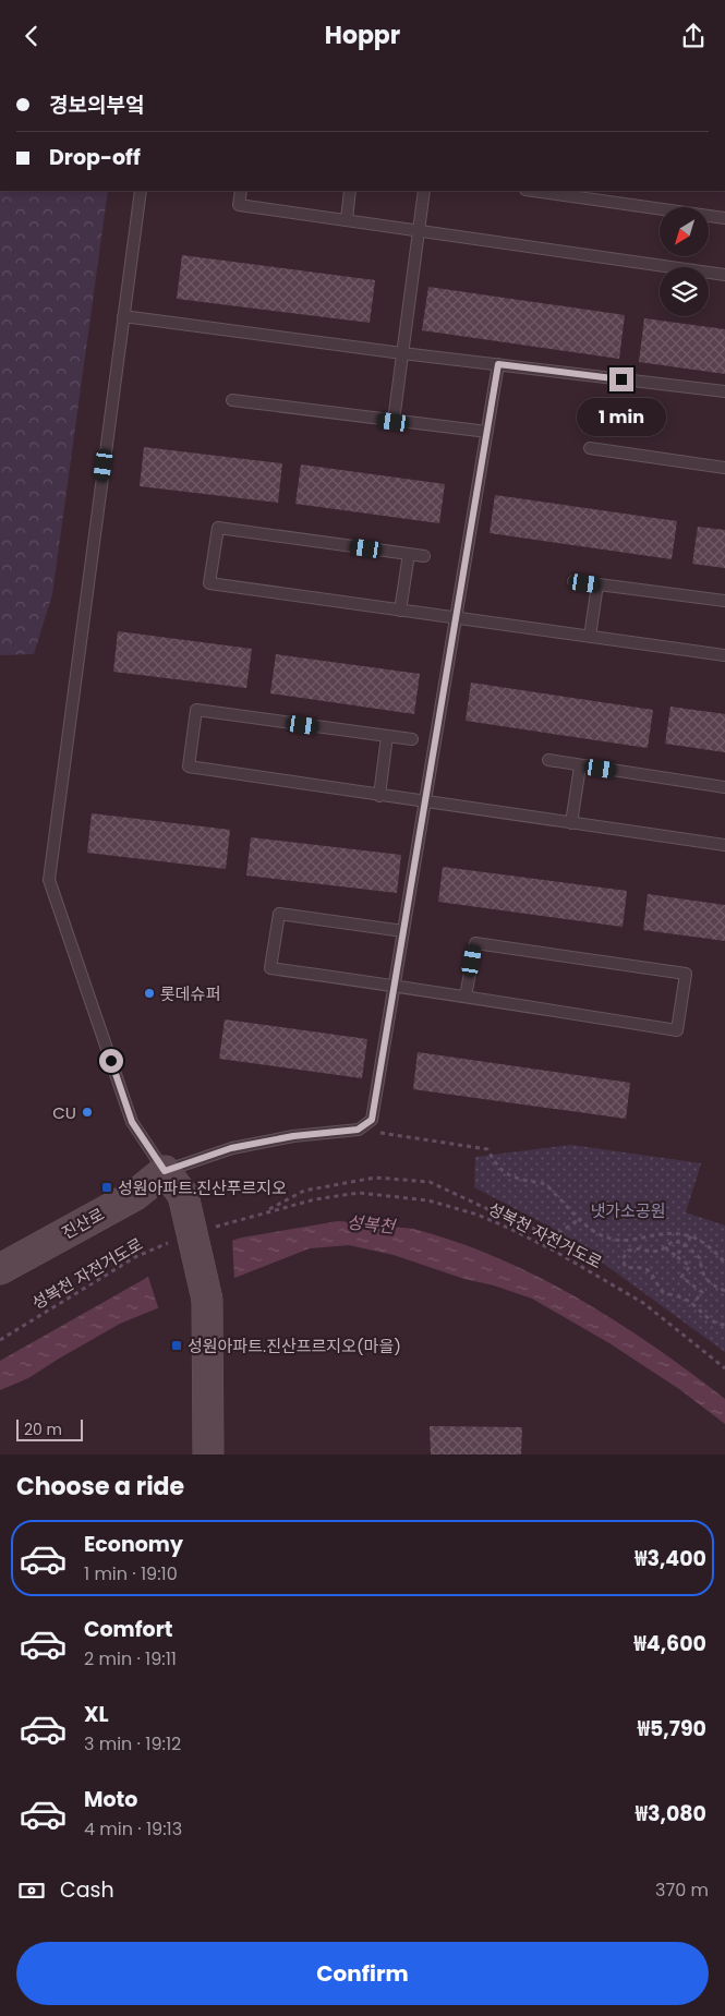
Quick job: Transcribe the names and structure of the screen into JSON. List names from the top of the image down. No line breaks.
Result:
{"streets":{"street":["진산로"],"path":["성복천 자전거도로"]},"water":["성복천"],"parks":["냇가소공원"],"places":{"other":["롯데슈퍼","CU"],"transit":["성원아파트.진산푸르지오","성원아파트.진산프르지오(마을)"]},"scale_bar":"20 m","north":"bottom left","page":{"header":"Hoppr","banner":["경보의부엌","Drop-off"],"bubble":"1 min","scale":"20 m","heading":"Choose a ride","list":[{"name":"Economy","note":"1 min · 19:10","value":"₩3,400"},{"name":"Comfort","note":"2 min · 19:11","value":"₩4,600"},{"name":"XL","note":"3 min · 19:12","value":"₩5,790"},{"name":"Moto","note":"4 min · 19:13","value":"₩3,080"}],"pay":["Cash","370 m"],"buttons":"Confirm"}}
